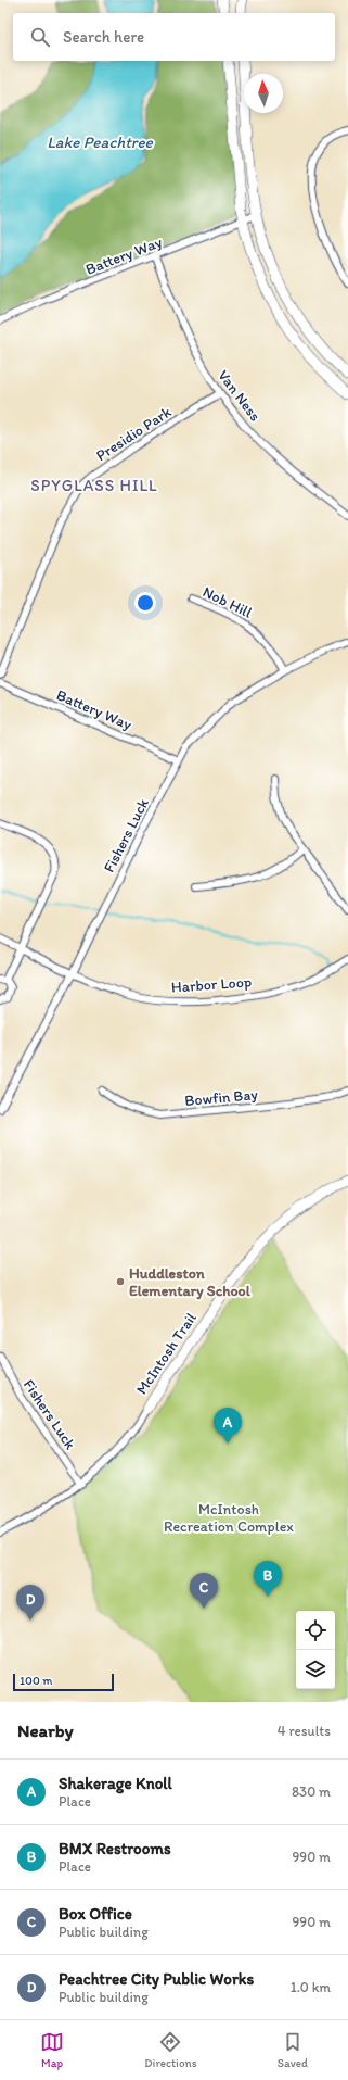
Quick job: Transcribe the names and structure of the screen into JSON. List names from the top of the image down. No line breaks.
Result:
{"streets":{"main road":["McIntosh Trail"],"street":["Battery Way","Van Ness","Presidio Park","Nob Hill","Fishers Luck","Harbor Loop","Bowfin Bay"]},"crossings":[["Battery Way","Van Ness"],["Battery Way","Fishers Luck"],["Van Ness","Presidio Park"],["Nob Hill","Fishers Luck"],["Fishers Luck","Harbor Loop"],["Fishers Luck","McIntosh Trail"]],"districts":["SPYGLASS HILL"],"water":["Lake Peachtree"],"parks":["McIntosh Recreation Complex"],"places":["Huddleston Elementary School"],"scale_bar":"100 m","north":"top","page":{"search":"Search here","pins":["A","B","C","D"],"scale":"100 m","heading":["Nearby","4 results"],"list":[{"mark":"A","name":"Shakerage Knoll","note":"Place","value":"830 m"},{"mark":"B","name":"BMX Restrooms","note":"Place","value":"990 m"},{"mark":"C","name":"Box Office","note":"Public building","value":"990 m"},{"mark":"D","name":"Peachtree City Public Works","note":"Public building","value":"1.0 km"}],"nav":["Map","Directions","Saved"]}}
